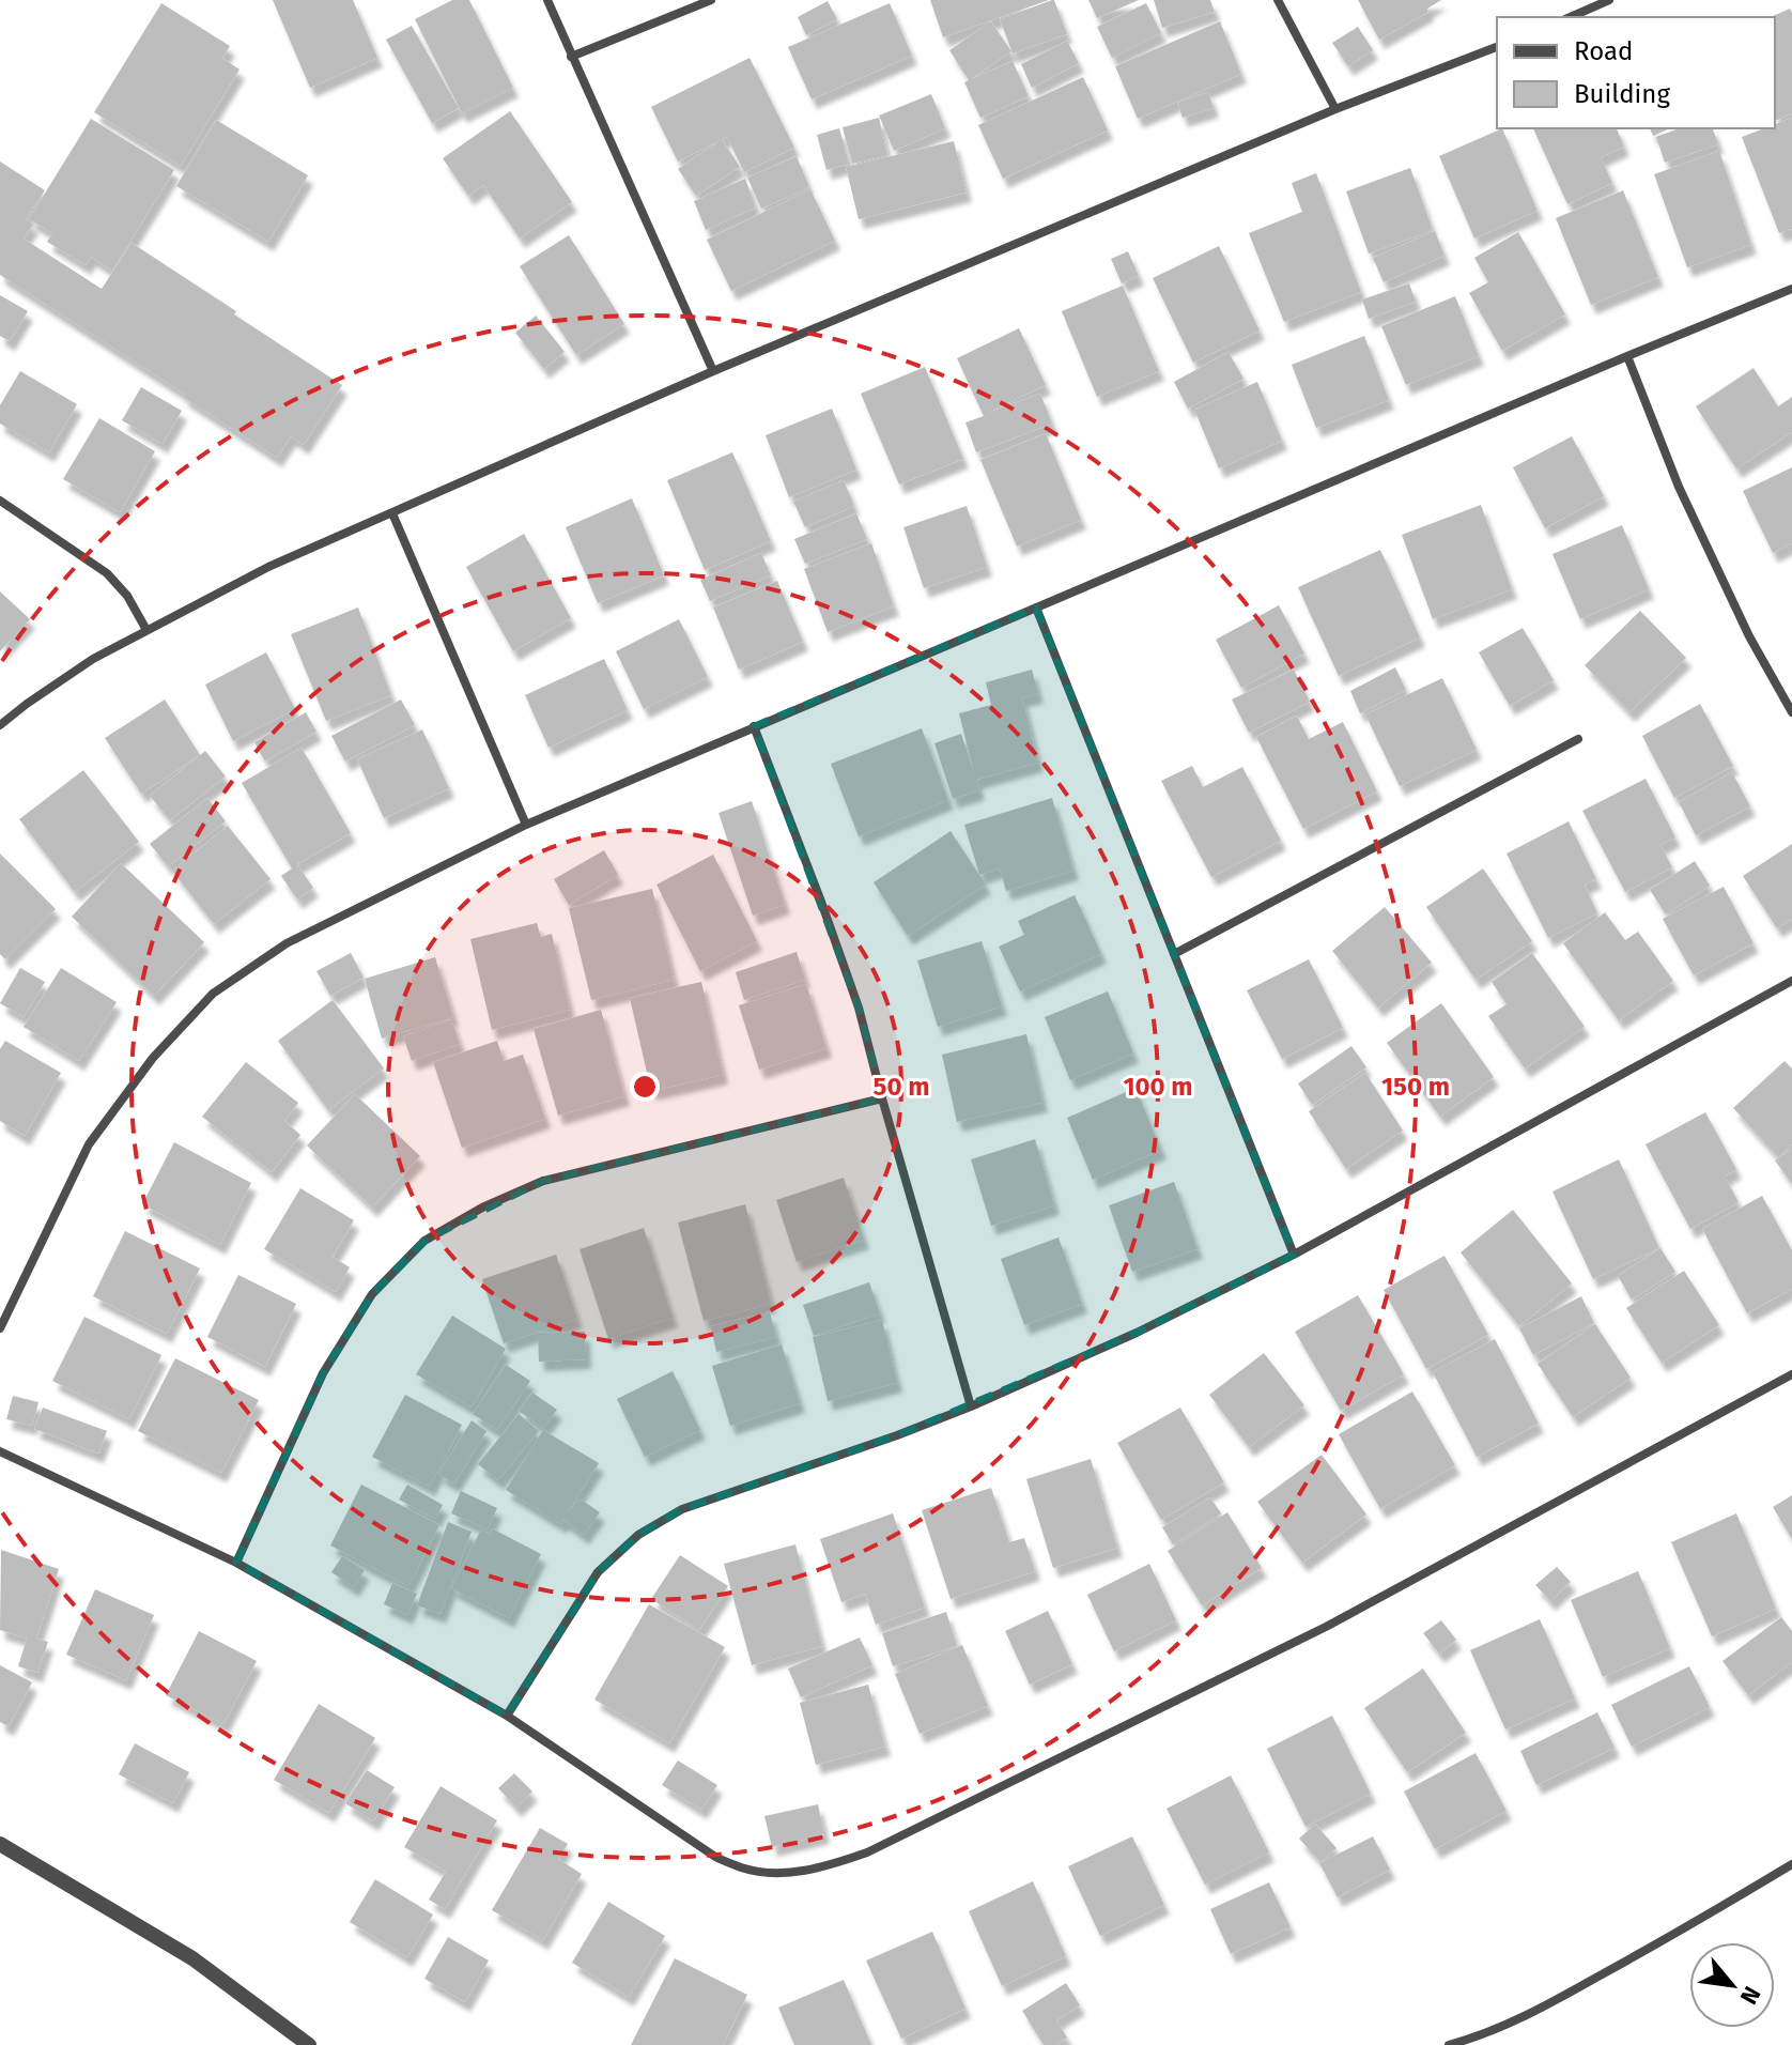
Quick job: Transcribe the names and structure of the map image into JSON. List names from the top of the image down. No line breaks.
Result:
{"legend":["Road","Building"],"north":"bottom right","rings":["50 m","100 m","150 m"]}
